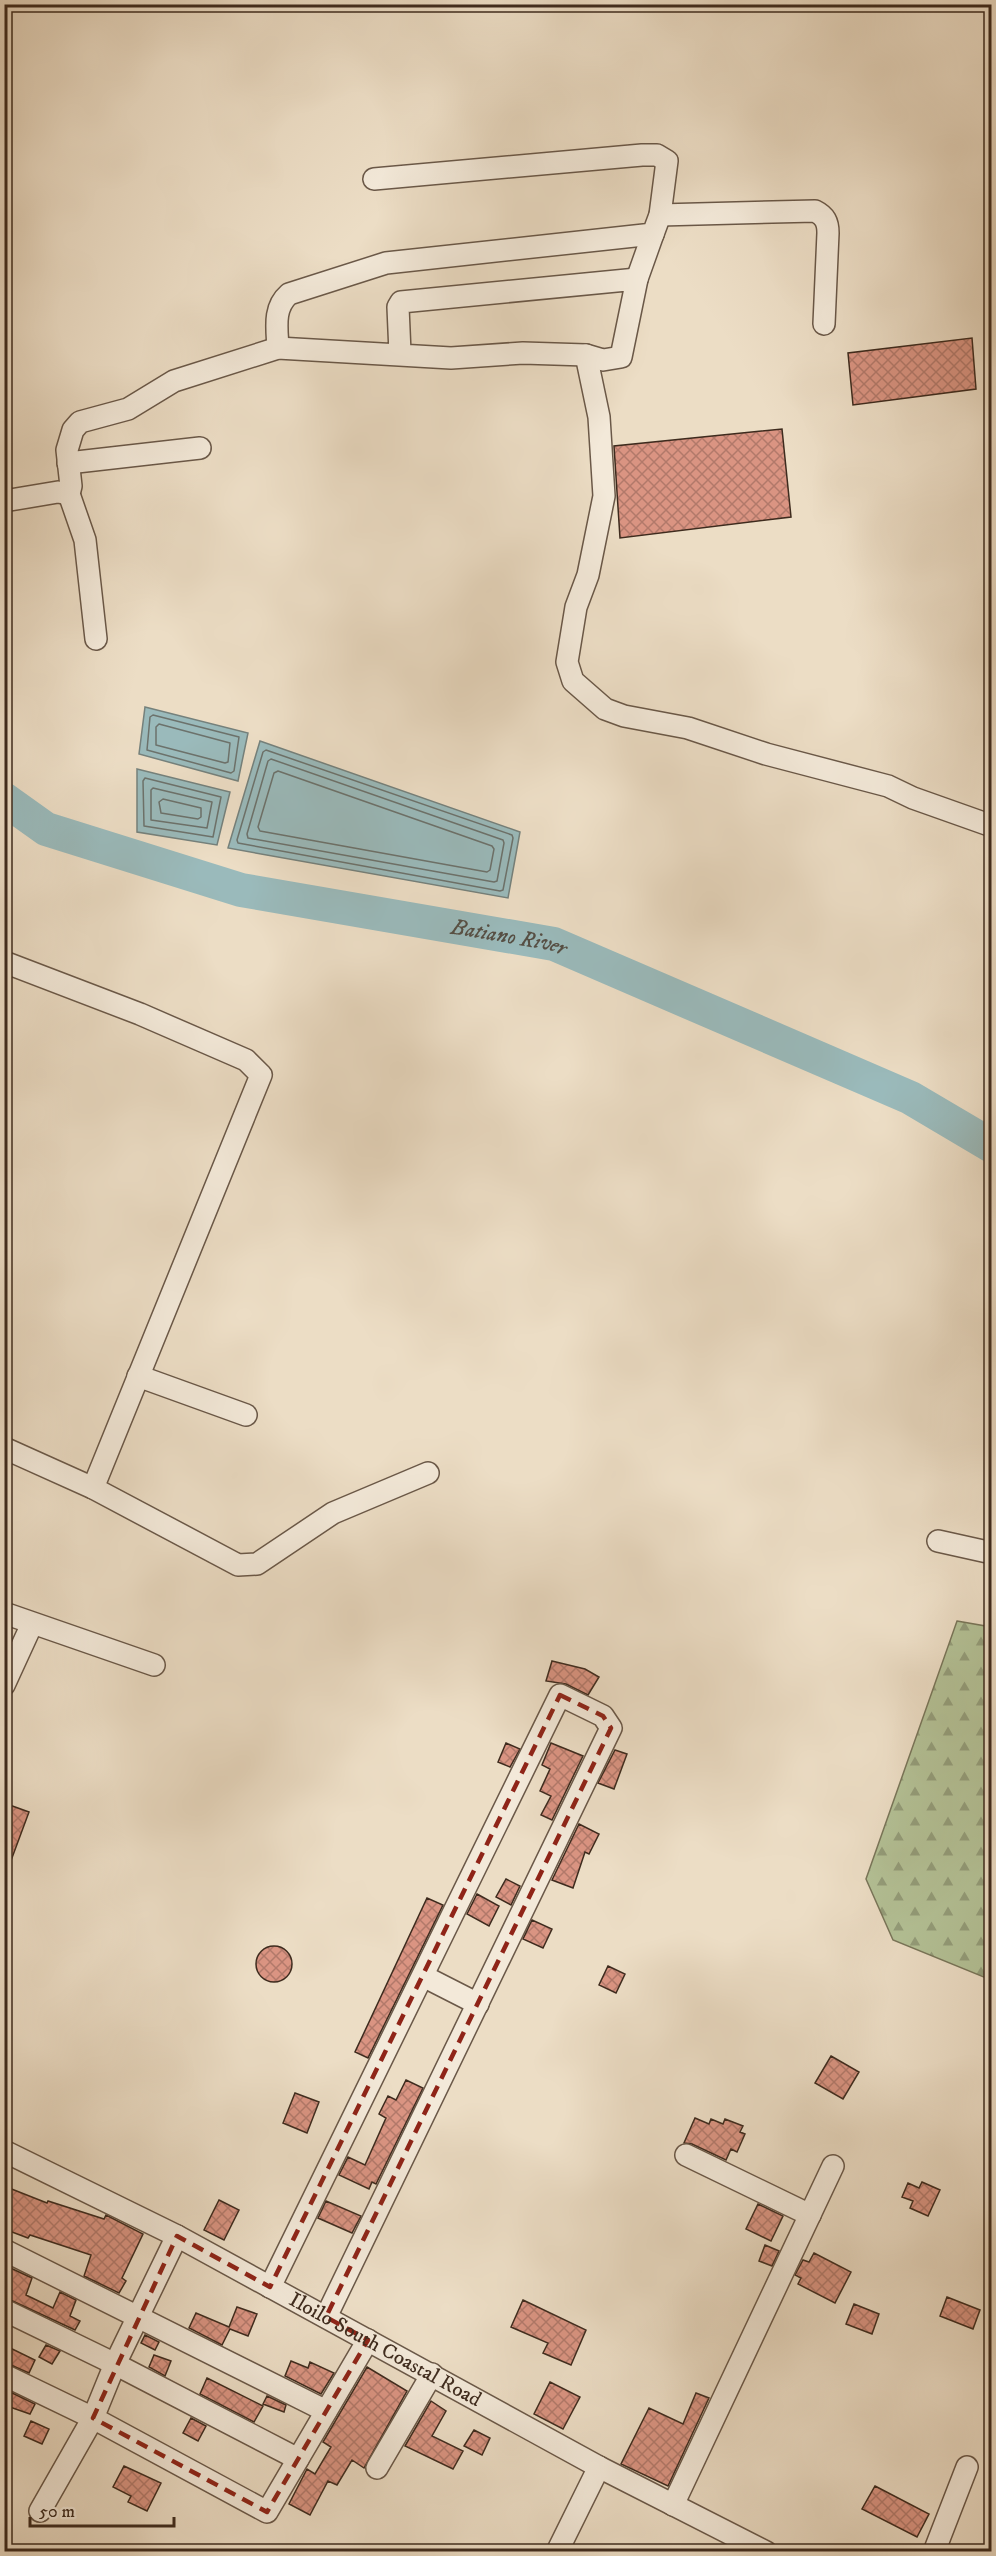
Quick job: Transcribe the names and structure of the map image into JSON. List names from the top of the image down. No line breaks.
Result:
{"streets":{"street":["Iloilo South Coastal Road"]},"water":["Batiano River"],"scale_bar":"50 m"}
